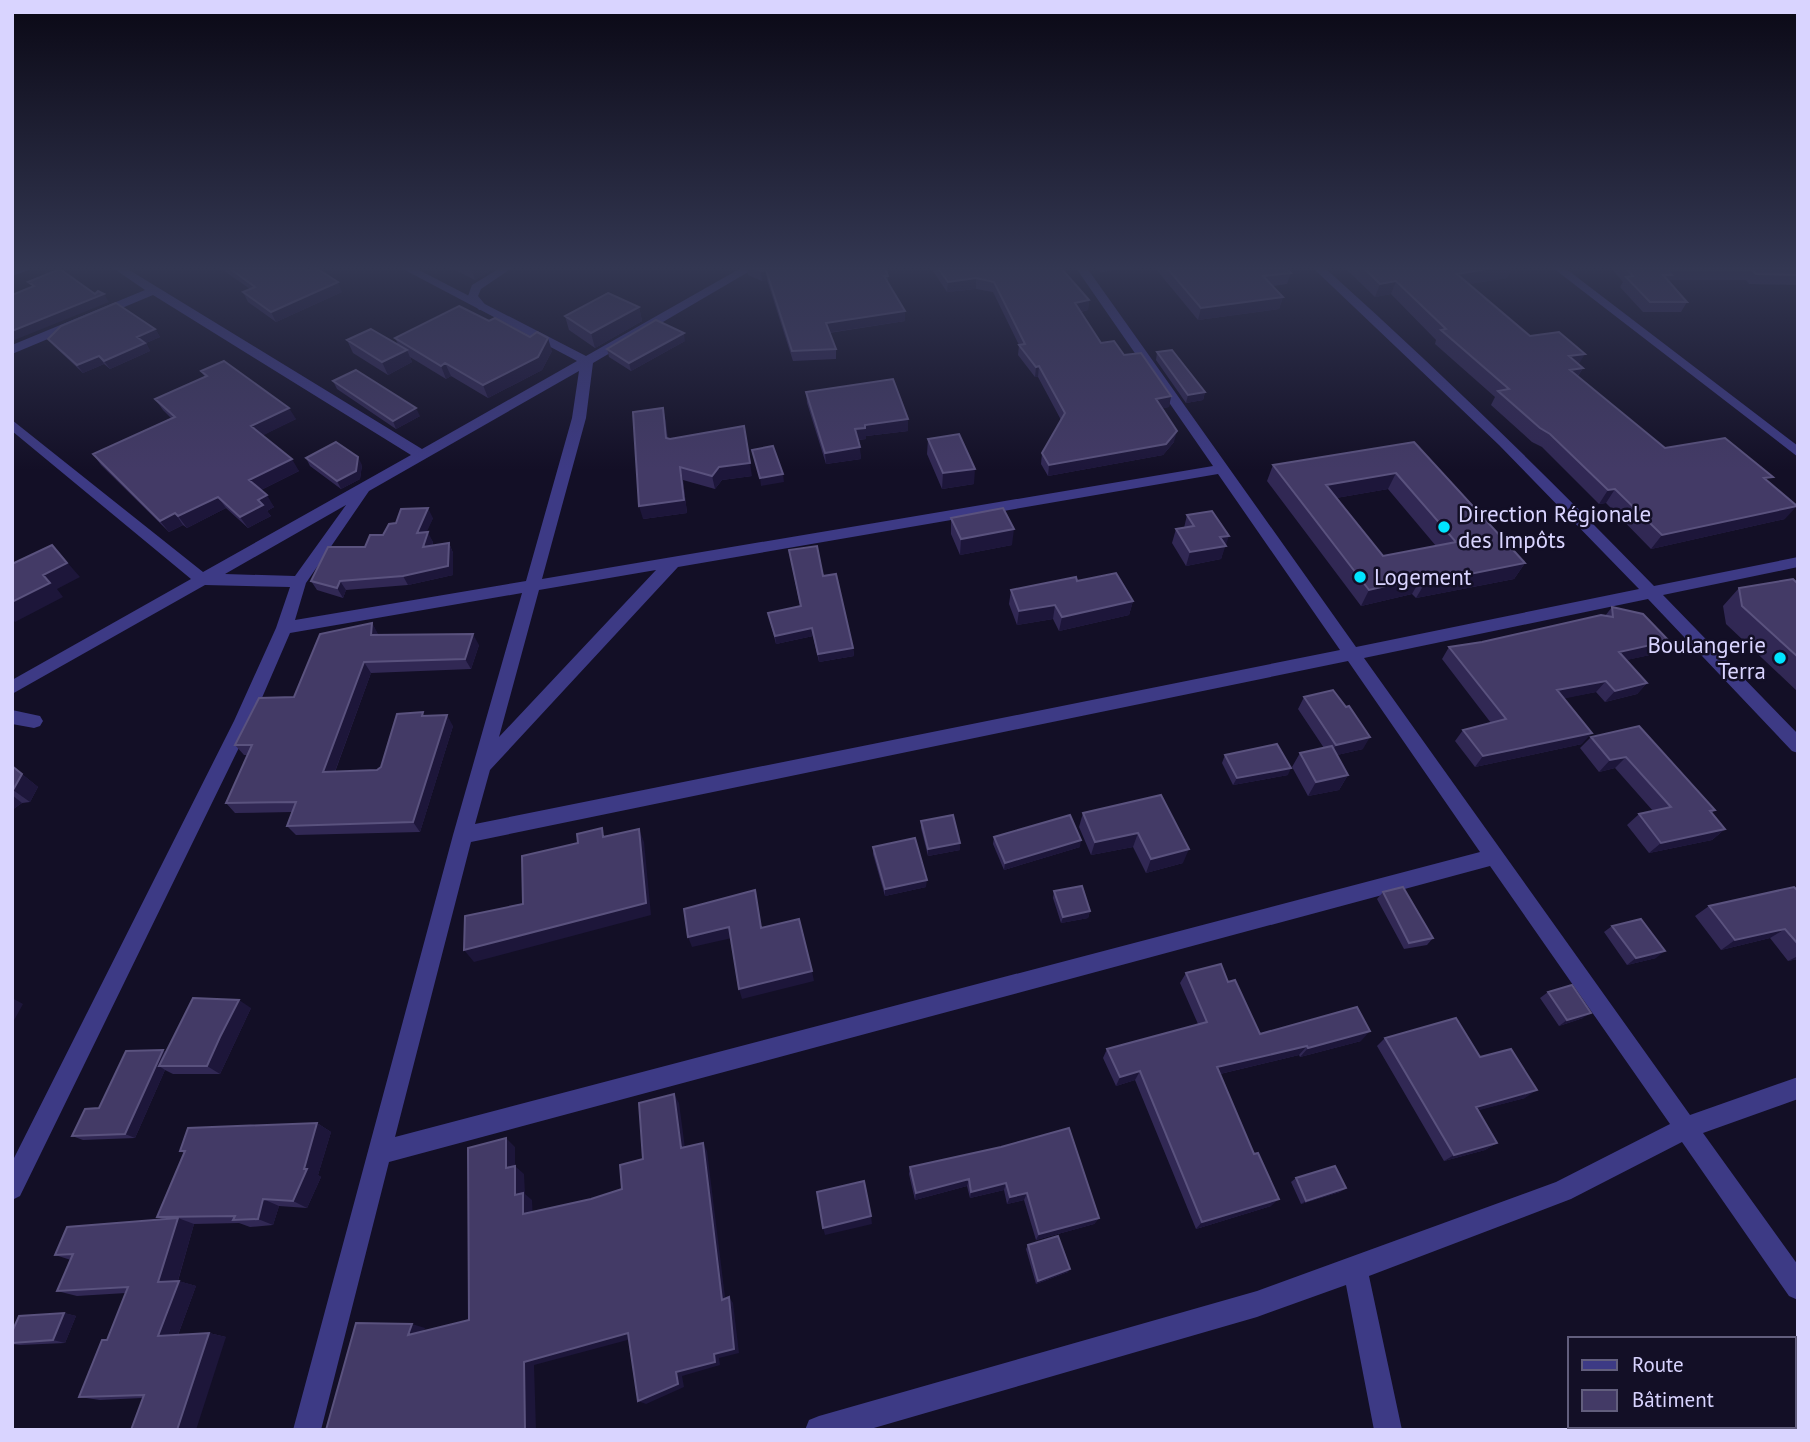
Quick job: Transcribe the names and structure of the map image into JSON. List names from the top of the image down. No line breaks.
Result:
{"places":["Direction Régionale des Impôts","Logement","Boulangerie Terra"],"legend":["Route","Bâtiment"]}
